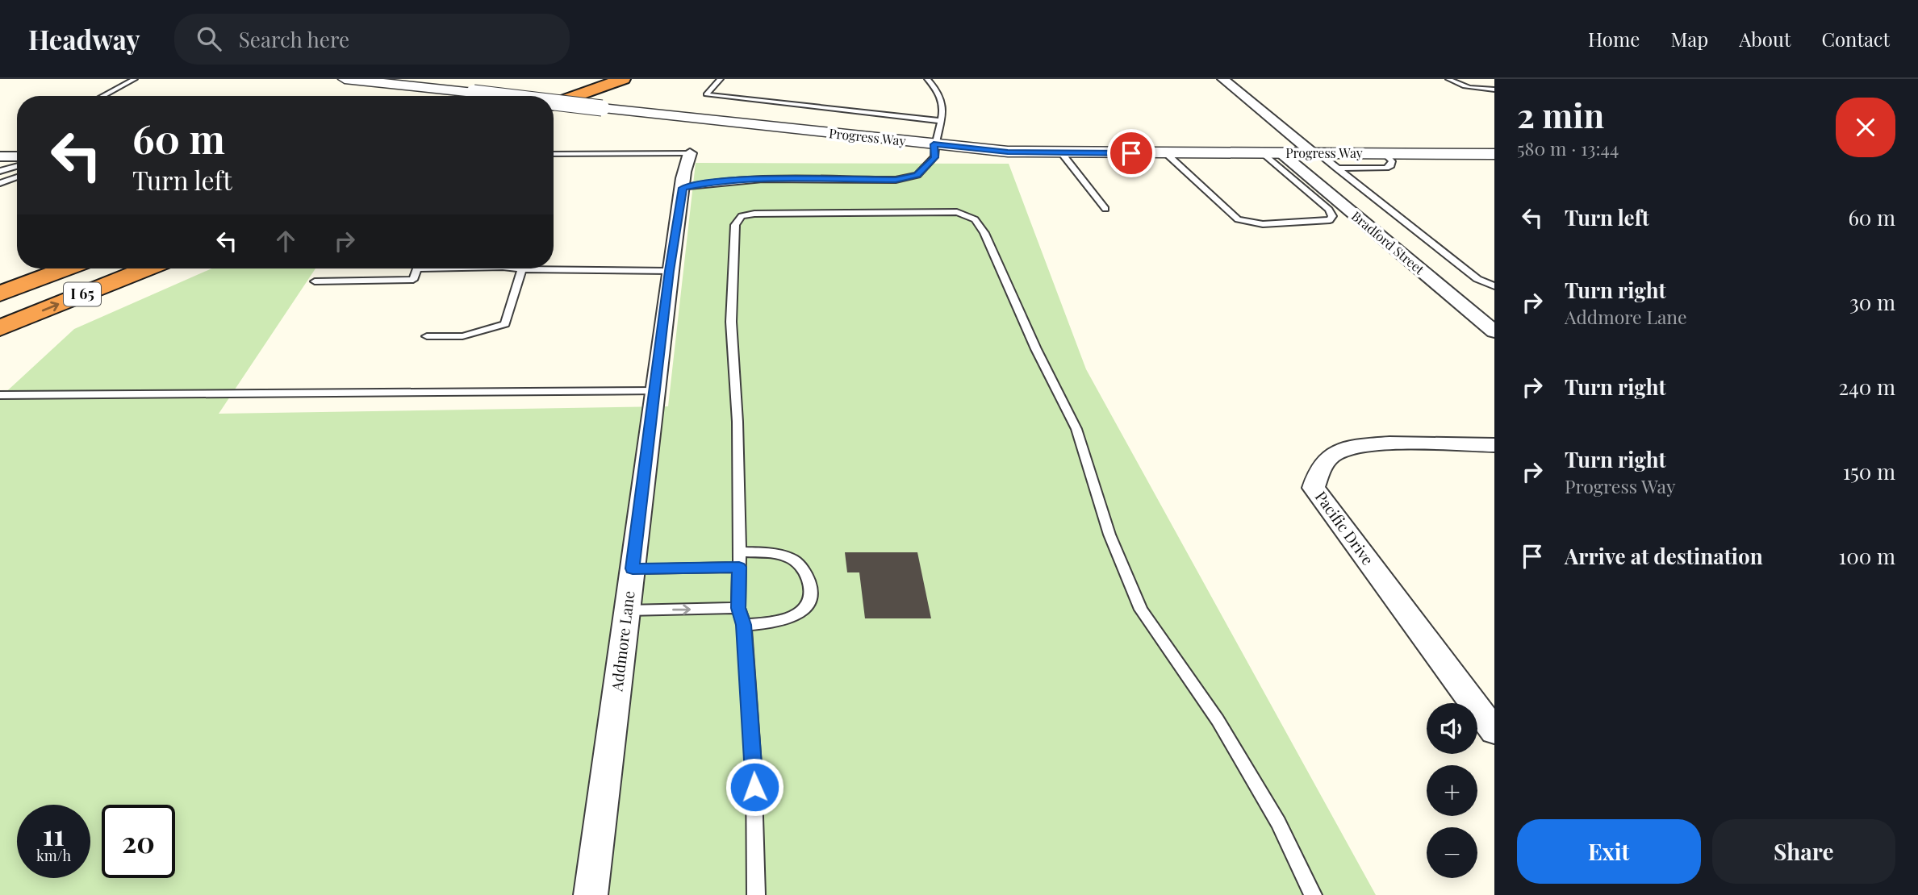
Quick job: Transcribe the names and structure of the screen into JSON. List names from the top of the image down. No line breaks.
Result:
{"streets":{"highway":["I 65"],"street":["Progress Way","Bradford Street","Pacific Drive","Addmore Lane"]},"crossings":[["Progress Way","Bradford Street"]],"page":{"header":"Headway","search":"Search here","nav":["Home","Map","About","Contact"],"heading":["2 min","580 m · 13:44"],"turn":["60 m","Turn left"],"list":[{"name":"Turn left","value":"60 m"},{"name":"Turn right","note":"Addmore Lane","value":"30 m"},{"name":"Turn right","value":"240 m"},{"name":"Turn right","note":"Progress Way","value":"150 m"},{"name":"Arrive at destination","value":"100 m"}],"map_buttons":["+","−"],"speed":"11 km/h","limit":"20","buttons":["Exit","Share"]}}
